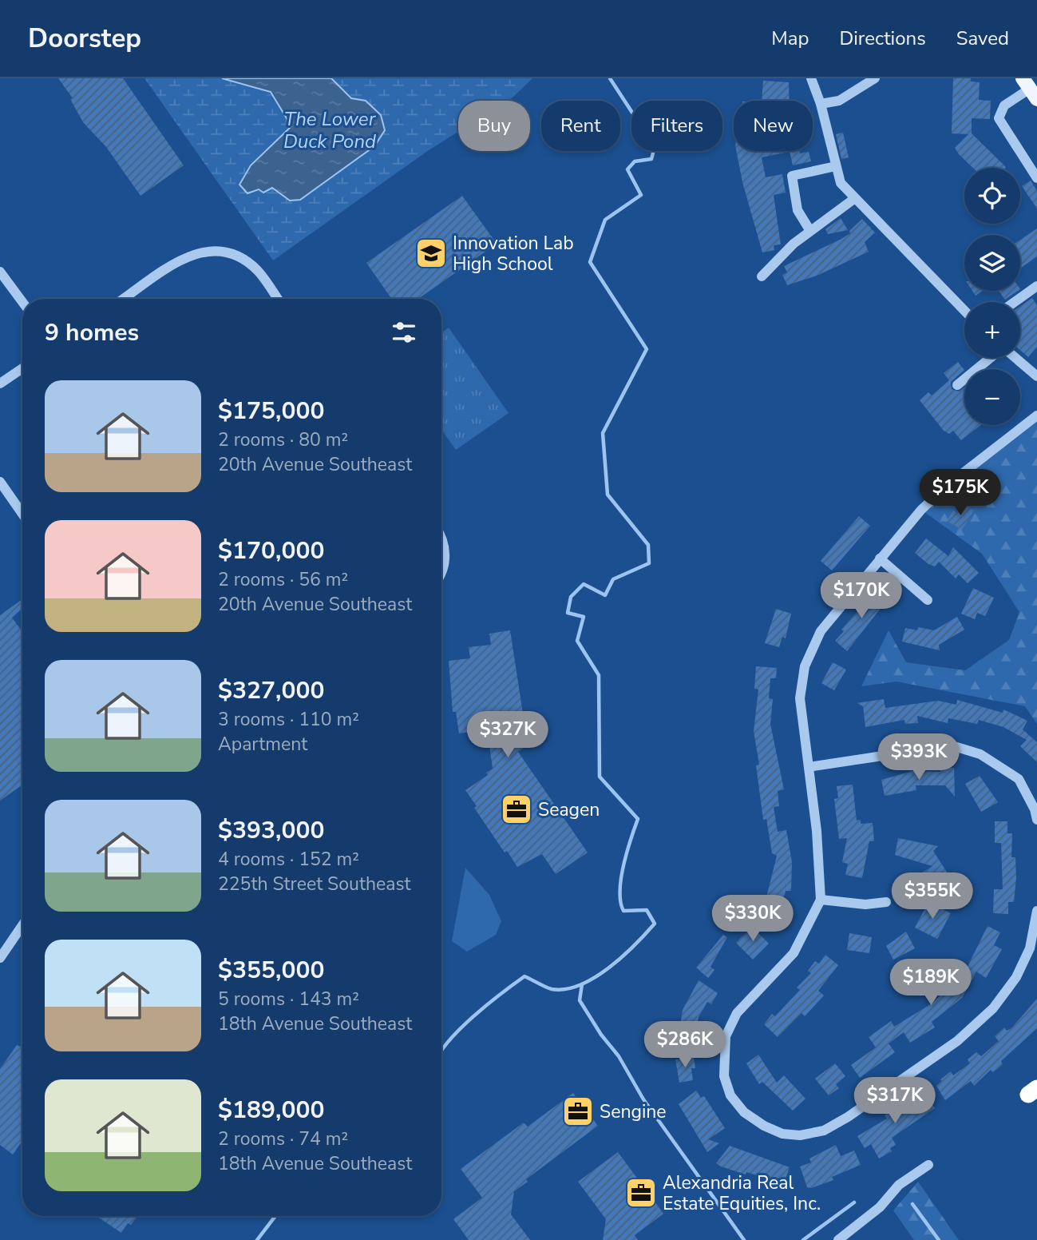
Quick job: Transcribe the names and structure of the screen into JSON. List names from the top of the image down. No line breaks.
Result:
{"water":["The Lower Duck Pond"],"places":{"school or university":["Innovation Lab High School"],"office":["Seagen","Sengine","Alexandria Real Estate Equities, Inc."]},"page":{"header":"Doorstep","nav":["Map","Directions","Saved"],"chip":["Buy","Rent","Filters","New"],"map_buttons":["+","−"],"heading":"9 homes","list":[{"name":"$175,000","note":"2 rooms · 80 m² · 20th Avenue Southeast"},{"name":"$170,000","note":"2 rooms · 56 m² · 20th Avenue Southeast"},{"name":"$327,000","note":"3 rooms · 110 m² · Apartment"},{"name":"$393,000","note":"4 rooms · 152 m² · 225th Street Southeast"},{"name":"$355,000","note":"5 rooms · 143 m² · 18th Avenue Southeast"},{"name":"$189,000","note":"2 rooms · 74 m² · 18th Avenue Southeast"}],"price":["$175K","$170K","$327K","$393K","$355K","$330K","$189K","$286K","$317K"]}}
